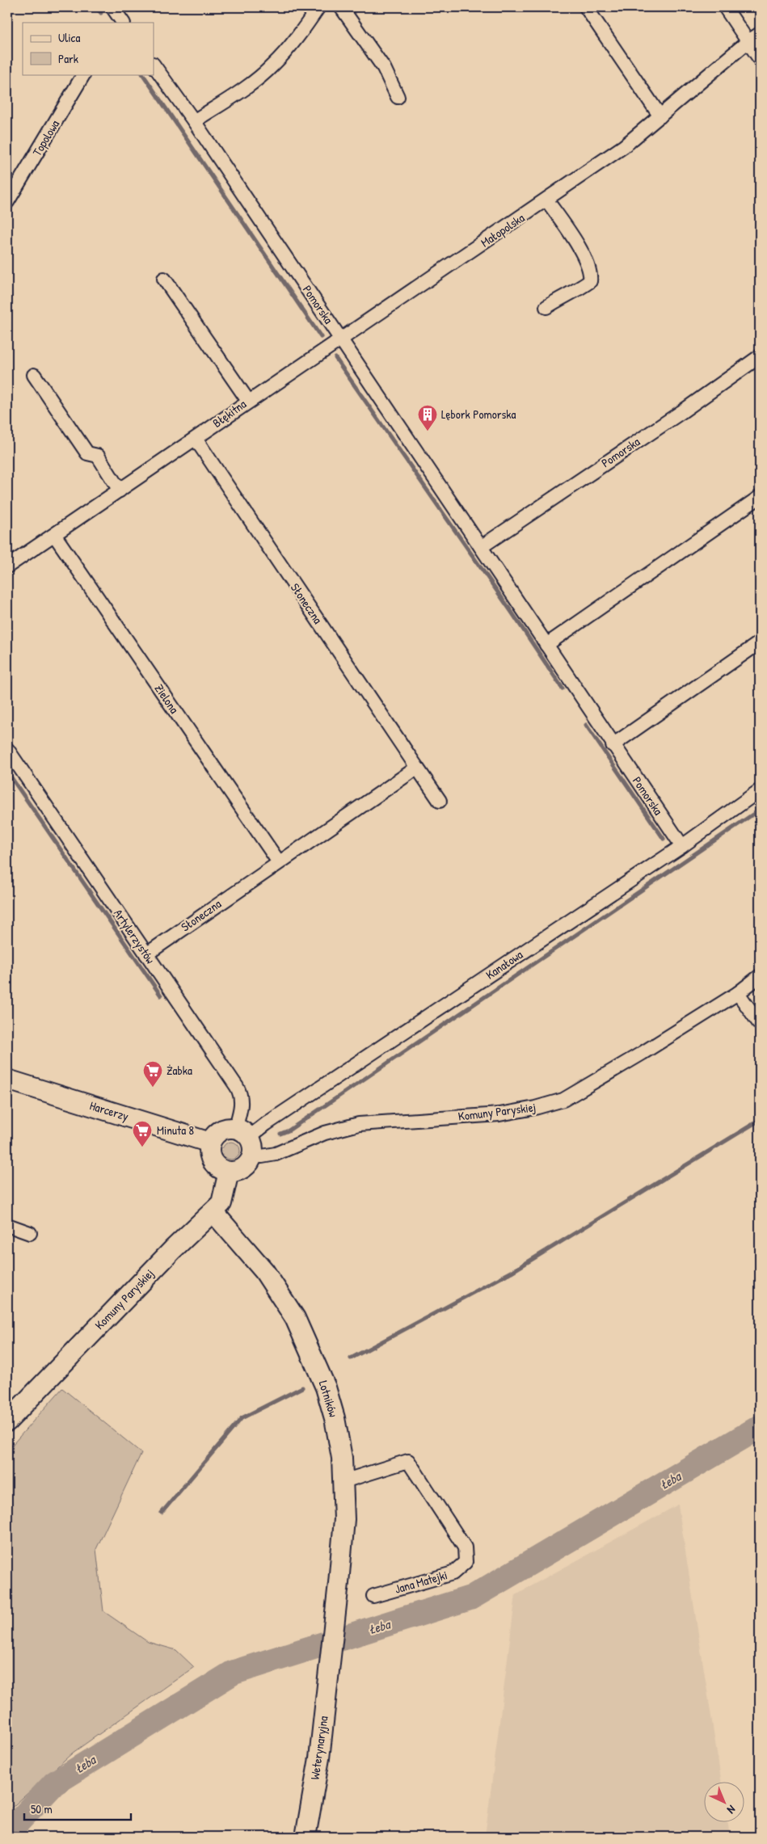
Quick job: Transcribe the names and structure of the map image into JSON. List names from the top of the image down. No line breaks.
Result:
{"streets":{"street":["Topolowa","Małopolska","Pomorska","Błękitna","Słoneczna","Zielona","Artylerzystów","Kanałowa","Harcerzy","Komuny Paryskiej","Lotników","Jana Matejki","Weterynaryjna"]},"crossings":[["Małopolska","Pomorska"],["Małopolska","Błękitna"],["Pomorska","Błękitna"],["Pomorska","Kanałowa"],["Błękitna","Słoneczna"],["Błękitna","Zielona"],["Słoneczna","Zielona"],["Słoneczna","Artylerzystów"],["Artylerzystów","Kanałowa"],["Artylerzystów","Harcerzy"],["Artylerzystów","Komuny Paryskiej"],["Kanałowa","Harcerzy"],["Kanałowa","Komuny Paryskiej"],["Harcerzy","Komuny Paryskiej"],["Komuny Paryskiej","Lotników"],["Lotników","Jana Matejki"],["Lotników","Weterynaryjna"]],"water":["Łeba"],"places":{"building":["Lębork Pomorska"],"supermarket":["Żabka","Minuta 8"]},"legend":["Ulica","Park"],"scale_bar":"50 m","north":"bottom right"}
